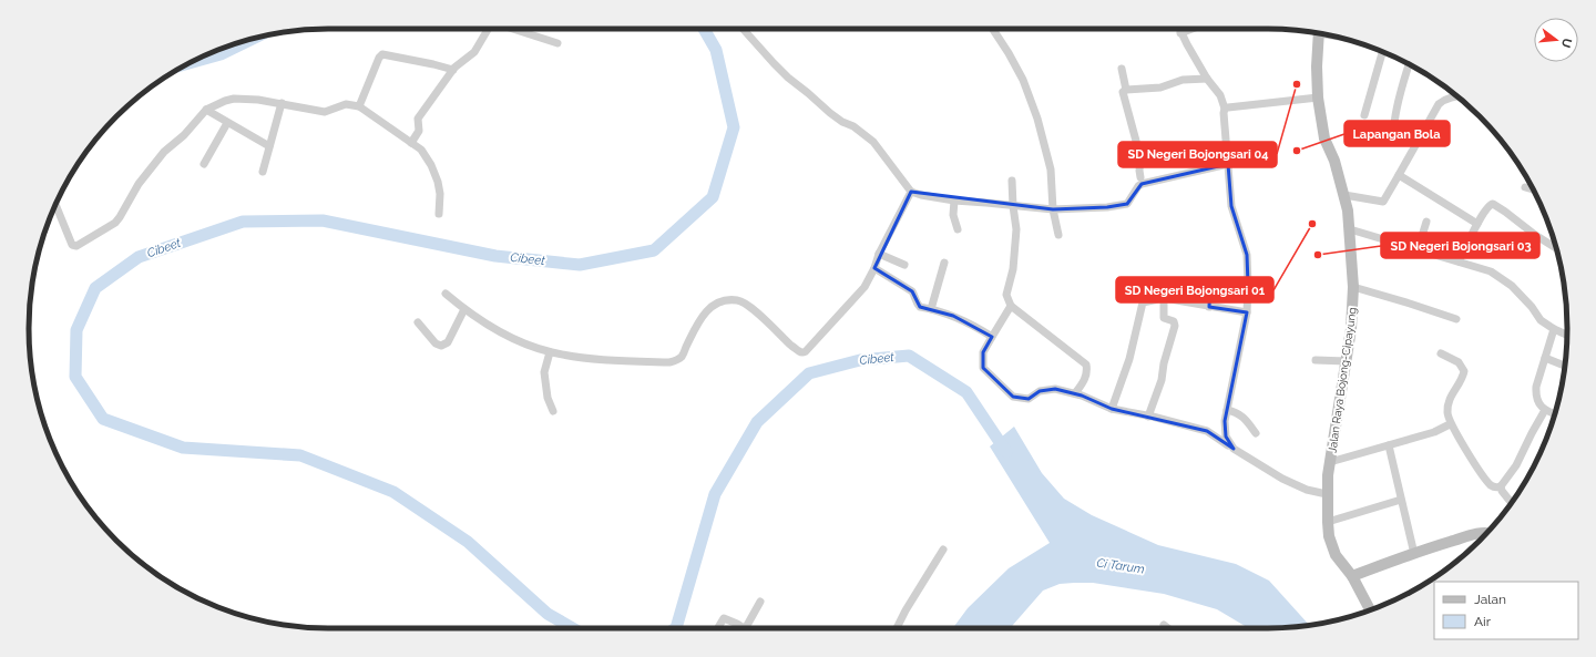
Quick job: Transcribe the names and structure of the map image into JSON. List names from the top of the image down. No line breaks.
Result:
{"streets":{"street":["Jalan Raya Bojong-Cipayung"]},"water":["Cibeet","Ci Tarum"],"places":["SD Negeri Bojongsari 04","Lapangan Bola","SD Negeri Bojongsari 01","SD Negeri Bojongsari 03"],"legend":["Jalan","Air"],"north":"right"}
